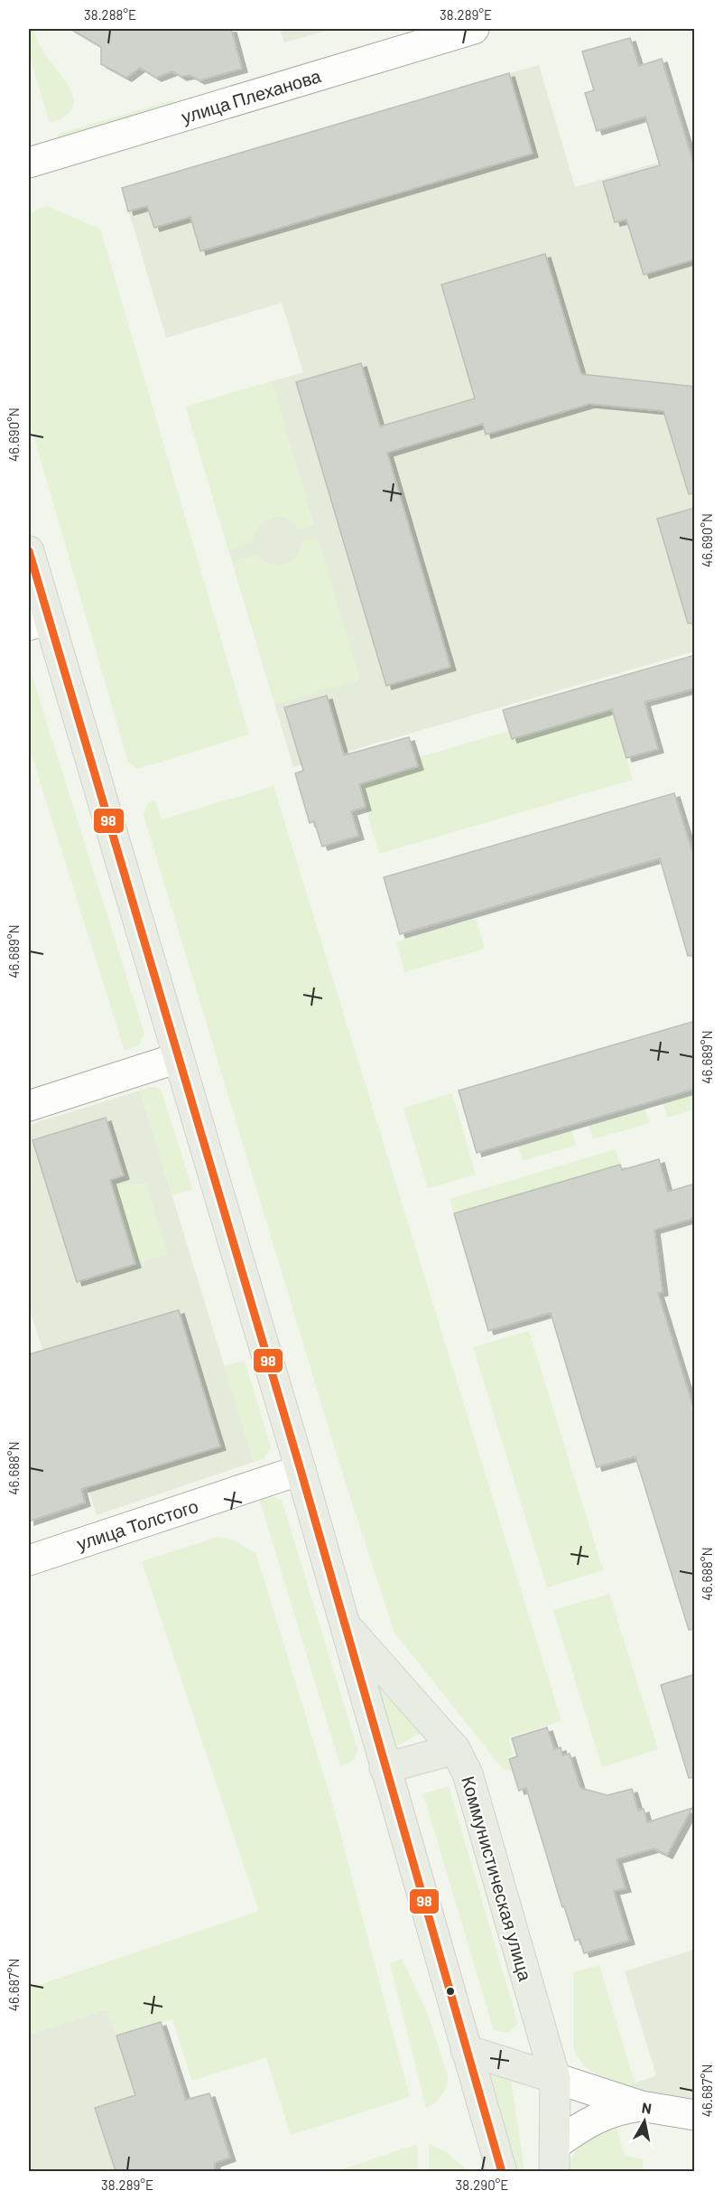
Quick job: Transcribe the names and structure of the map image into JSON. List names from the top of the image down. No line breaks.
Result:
{"streets":{"main road":["Коммунистическая улица"],"street":["улица Плеханова","улица Толстого"]},"crossings":[["улица Толстого","Коммунистическая улица"]],"lines":["transit line 98"],"north":"top","coordinates":["38.288°E","38.289°E","46.690°N","46.689°N","46.688°N","46.687°N","38.290°E"]}
